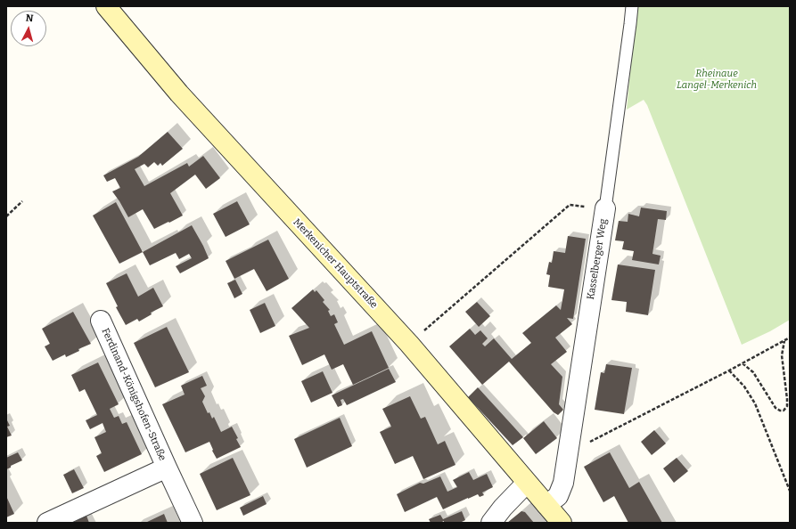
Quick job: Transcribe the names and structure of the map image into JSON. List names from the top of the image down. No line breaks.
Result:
{"streets":{"street":["Kasselberger Weg","Merkenicher Hauptstraße","Ferdinand-Königshofen-Straße"]},"crossings":[["Kasselberger Weg","Merkenicher Hauptstraße"]],"parks":["Rheinaue Langel-Merkenich"],"north":"top"}
